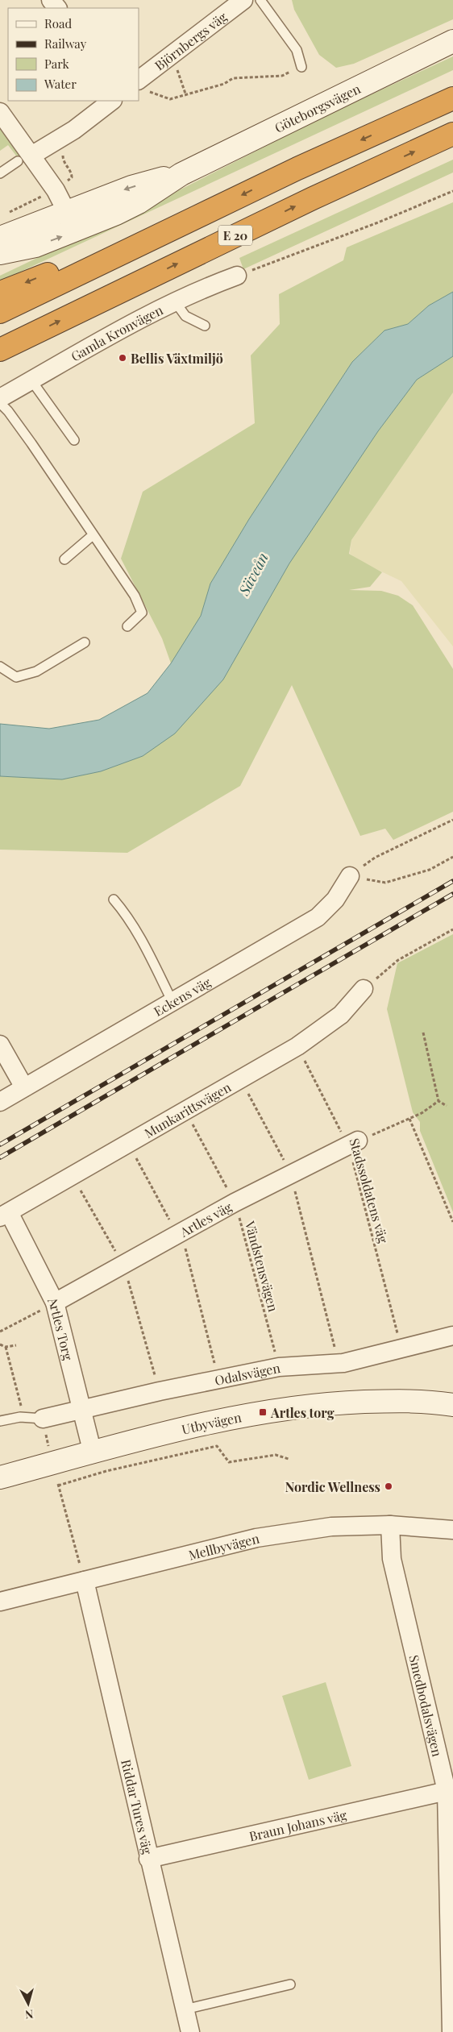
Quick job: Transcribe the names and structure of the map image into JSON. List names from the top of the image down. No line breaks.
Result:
{"streets":{"highway":["E 20"],"street":["Björnbergs väg","Göteborgsvägen","Gamla Kronvägen","Eckens väg","Munkarittsvägen","Artles väg","Artles Torg","Odalsvägen","Utbyvägen","Mellbyvägen","Smedbodalsvägen","Riddar Tures väg","Braun Johans väg"],"path":["Stadssoldatens väg","Vändstensvägen"]},"crossings":[["Munkarittsvägen","Stadssoldatens väg"],["Munkarittsvägen","Vändstensvägen"],["Munkarittsvägen","Artles Torg"],["Stadssoldatens väg","Artles väg"],["Stadssoldatens väg","Odalsvägen"],["Artles väg","Vändstensvägen"],["Artles väg","Artles Torg"],["Vändstensvägen","Odalsvägen"],["Artles Torg","Odalsvägen"],["Artles Torg","Utbyvägen"],["Mellbyvägen","Smedbodalsvägen"],["Mellbyvägen","Riddar Tures väg"],["Smedbodalsvägen","Braun Johans väg"],["Riddar Tures väg","Braun Johans väg"]],"water":["Säveån"],"places":{"other":["Bellis Växtmiljö","Nordic Wellness"],"transit":["Artles torg"]},"legend":["Road","Railway","Park","Water"],"north":"bottom"}
